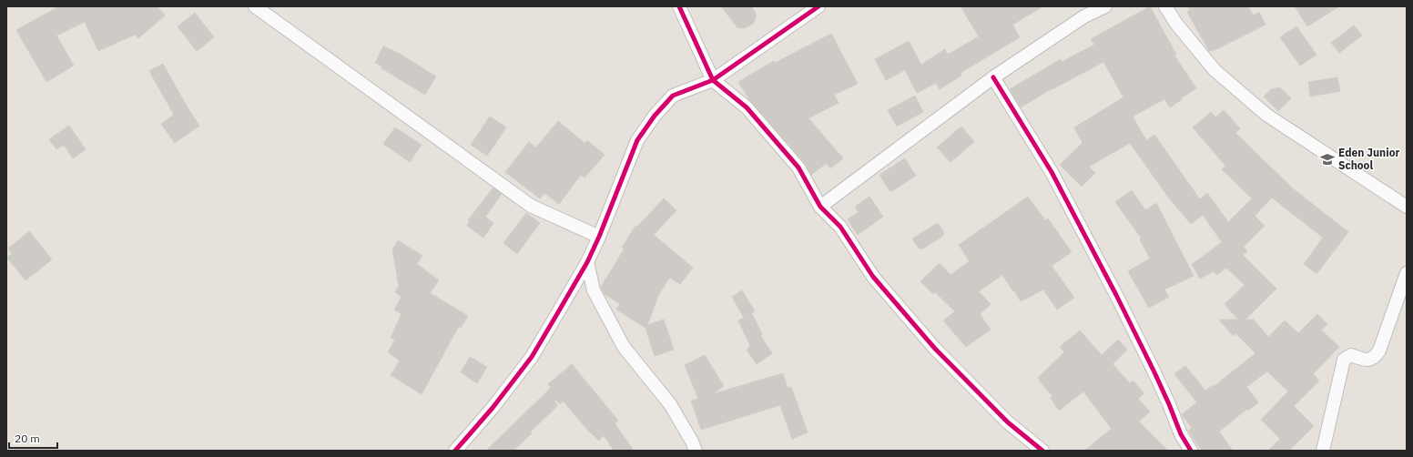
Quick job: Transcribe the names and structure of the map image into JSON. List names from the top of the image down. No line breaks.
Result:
{"places":{"school or university":["Eden Junior School"]},"scale_bar":"20 m"}
